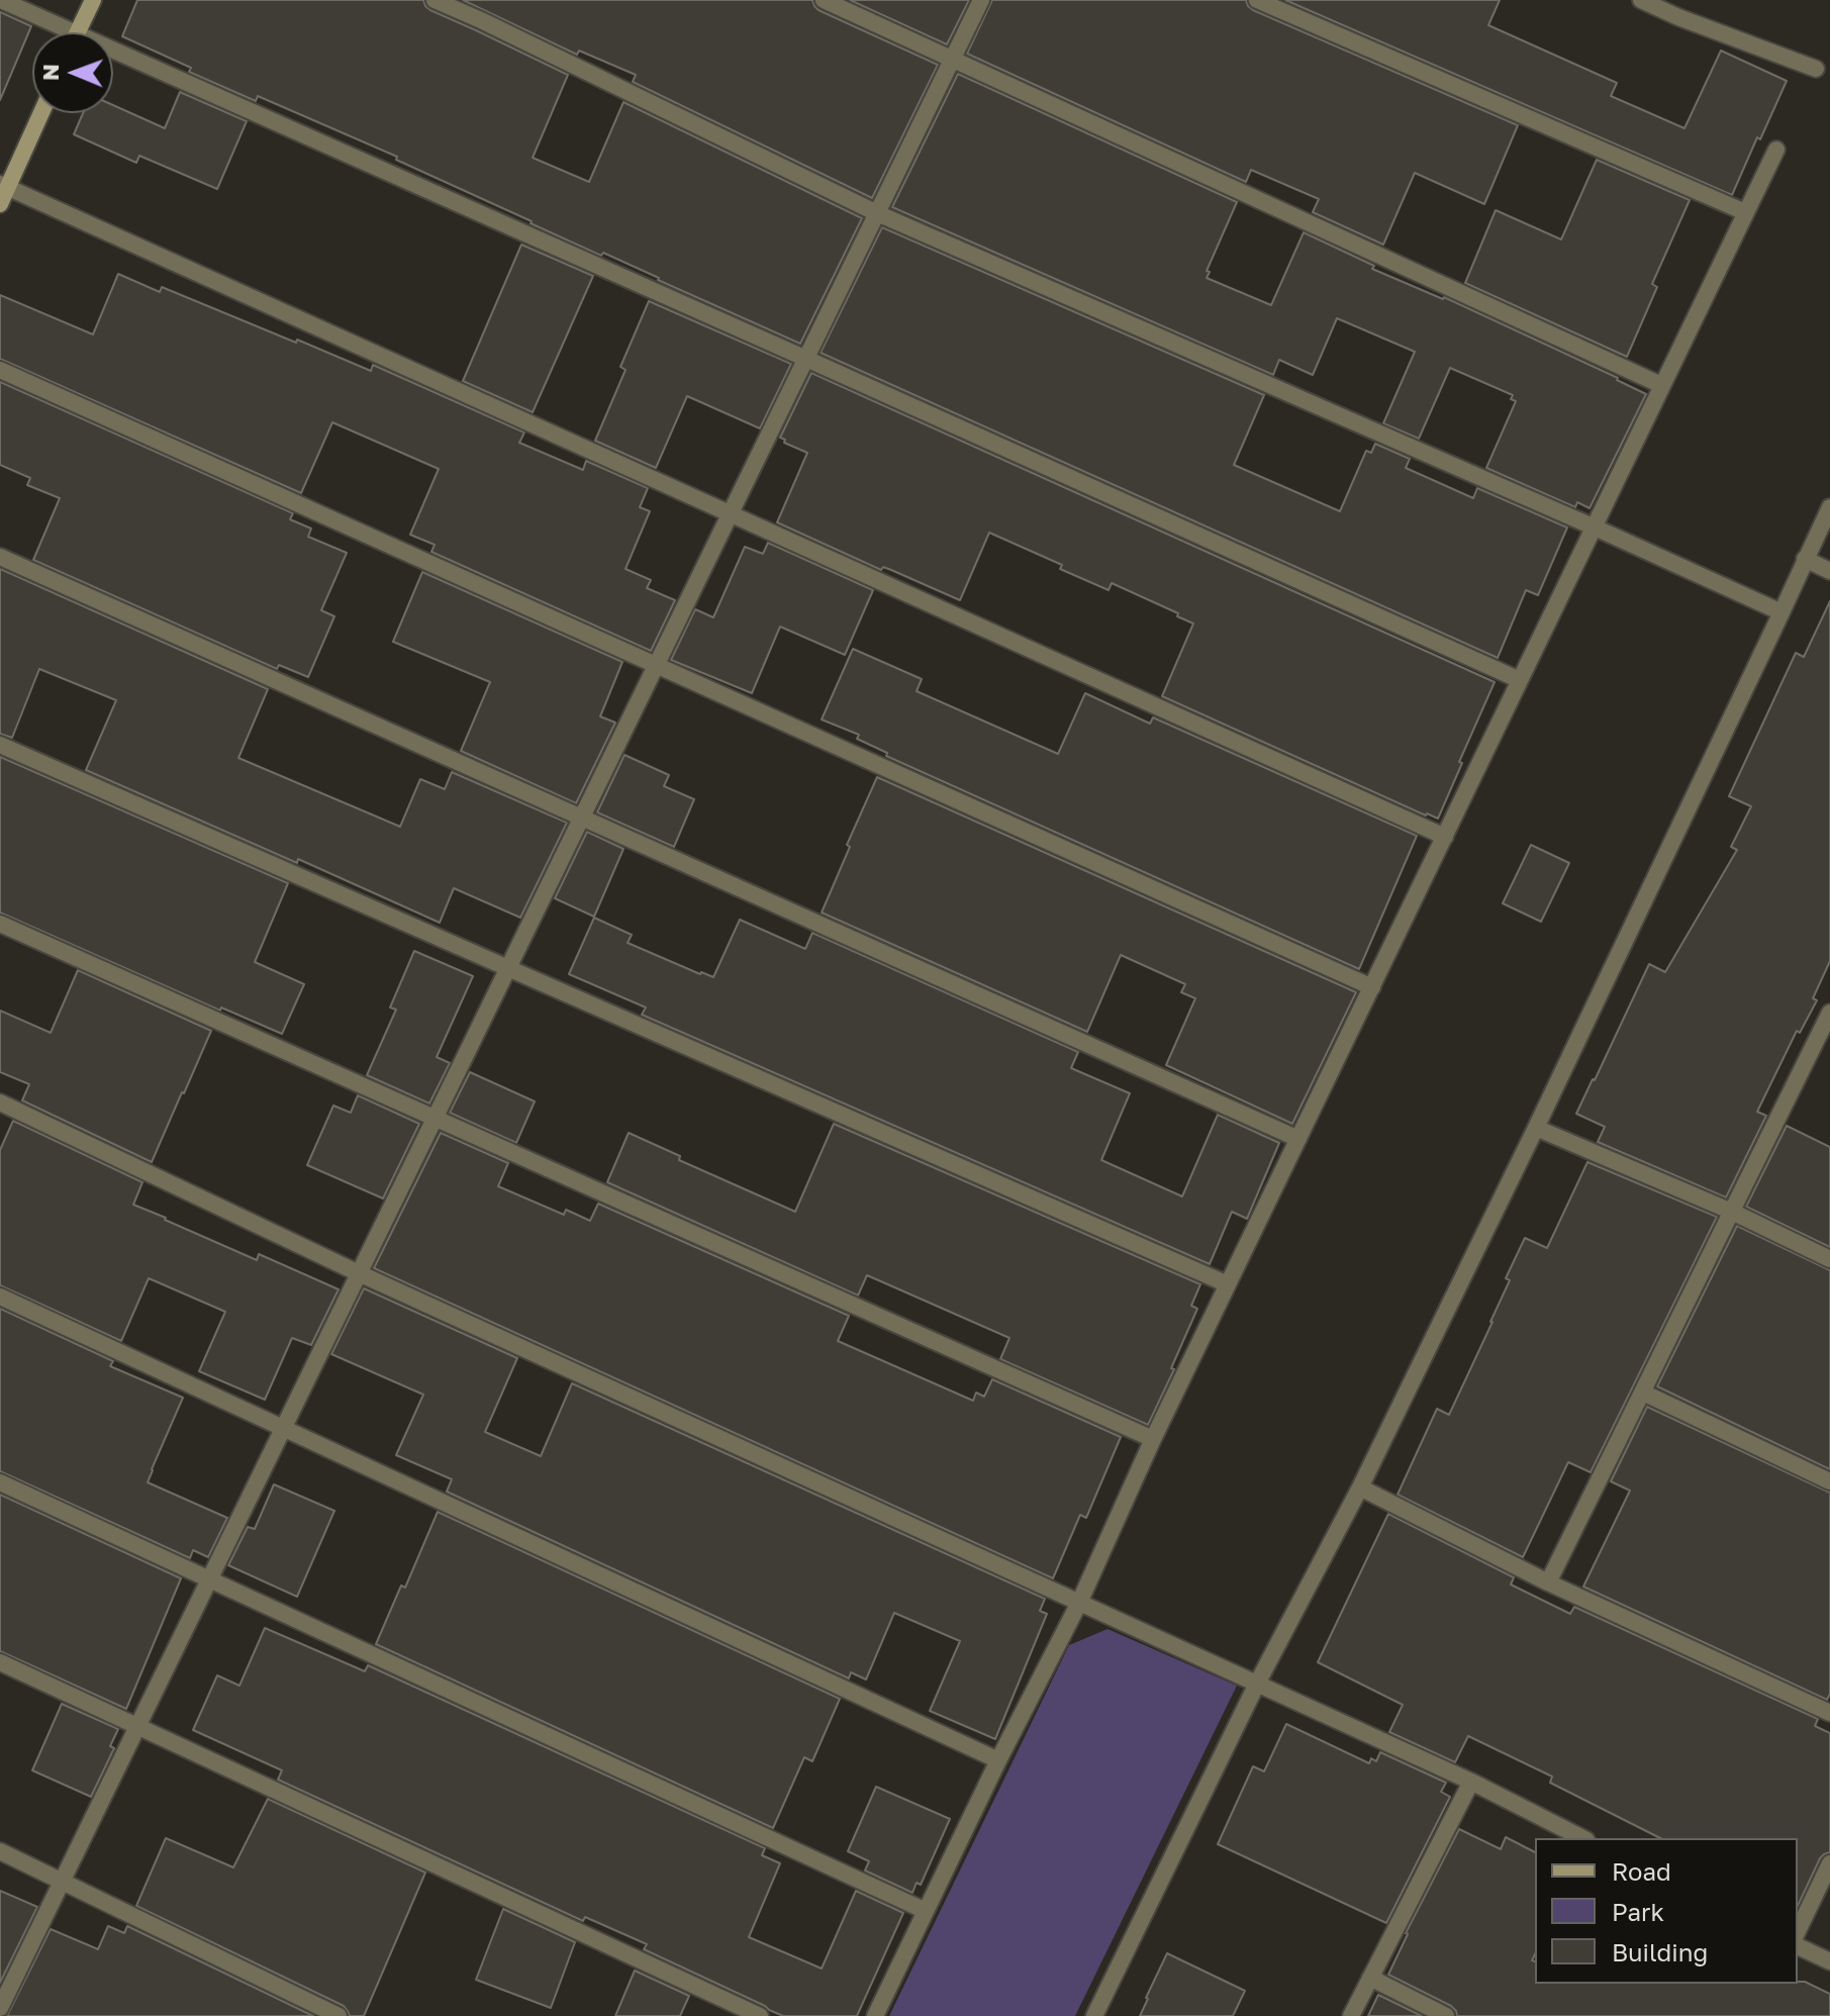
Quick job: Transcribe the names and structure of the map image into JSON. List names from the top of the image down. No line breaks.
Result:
{"legend":["Road","Park","Building"],"north":"left"}
